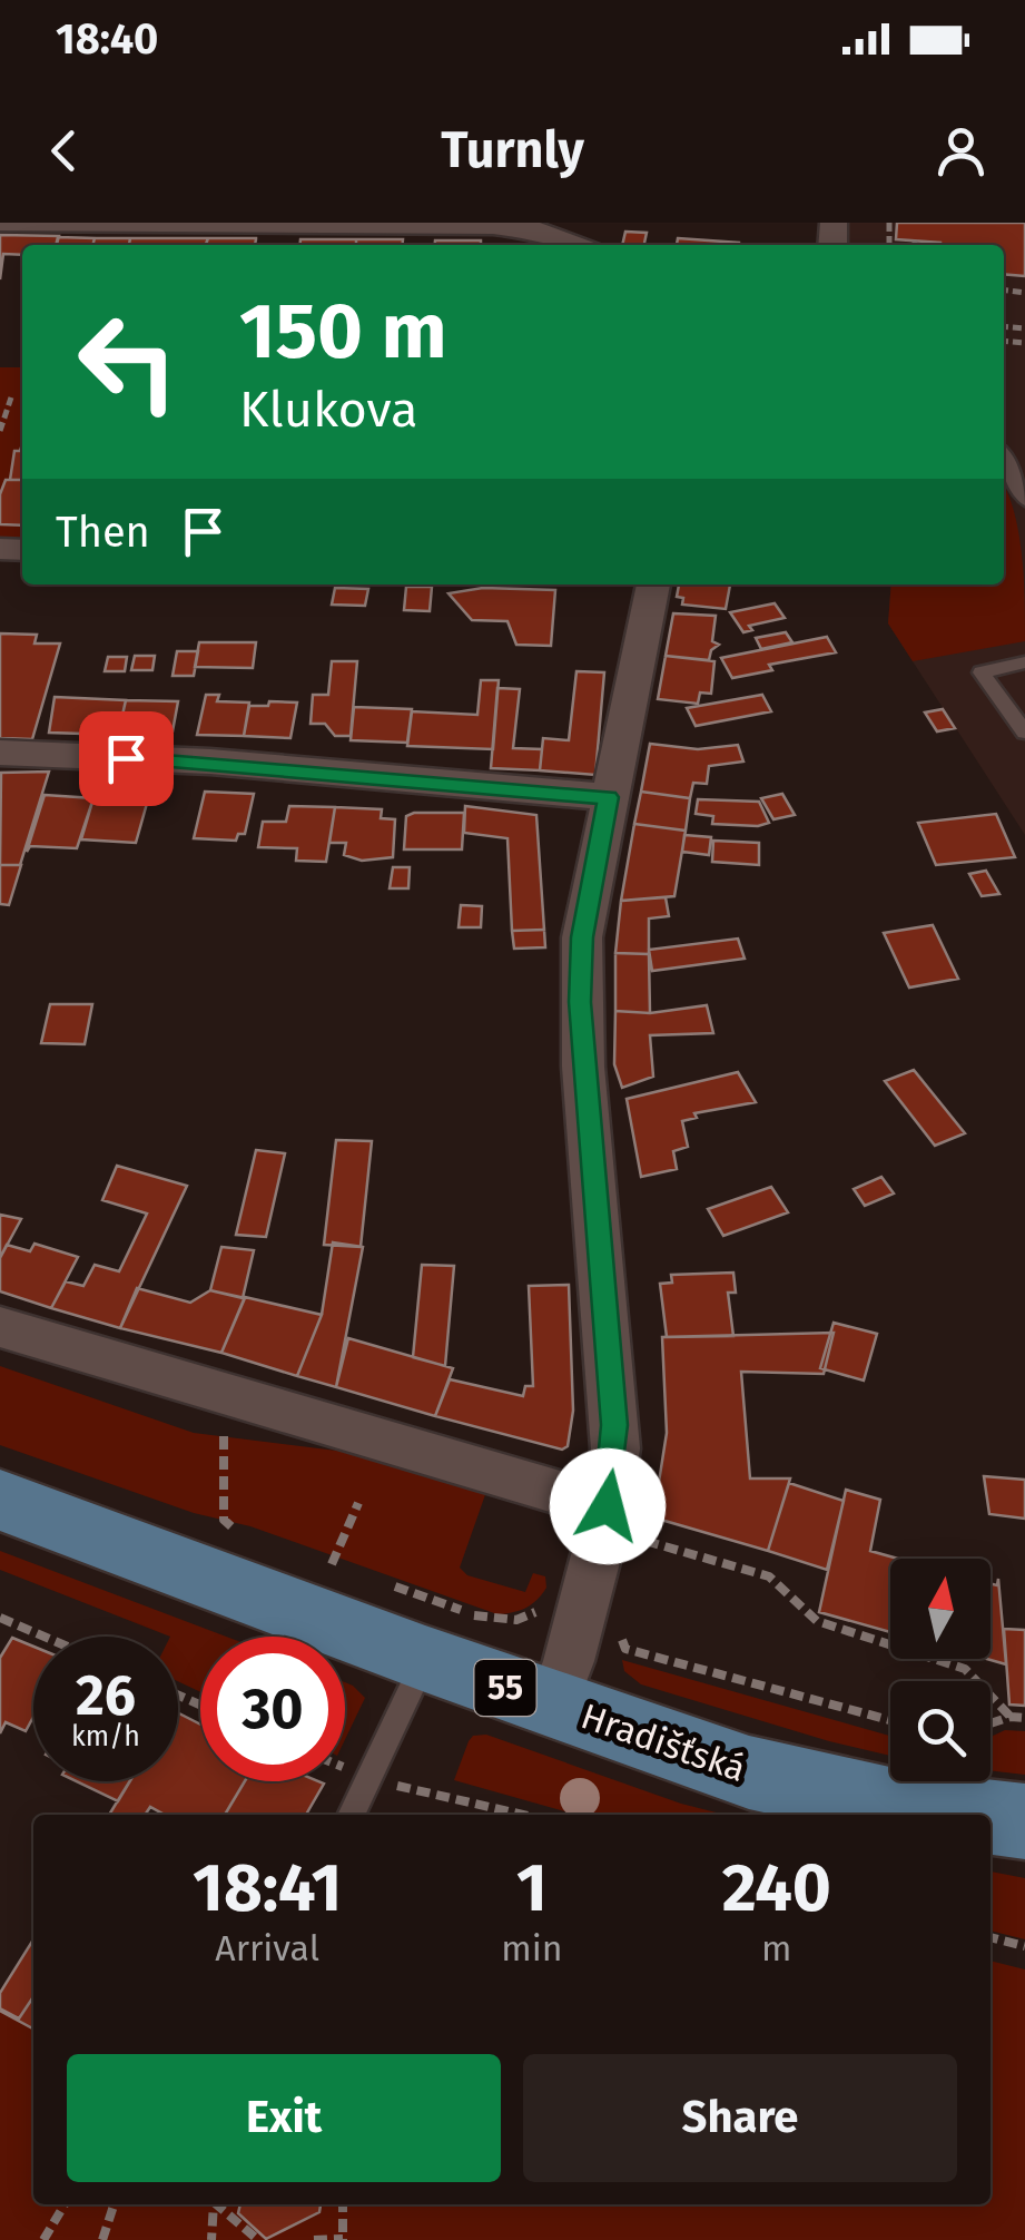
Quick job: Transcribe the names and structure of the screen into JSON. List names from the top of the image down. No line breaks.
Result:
{"streets":{"main road":["55","Hradišťská"]},"north":"top","page":{"status":"18:40","header":"Turnly","turn":["150 m","Klukova"],"then":"Then","speed":"26 km/h","limit":"30","eta":["18:41","Arrival","1","min","240","m"],"buttons":["Exit","Share"]}}
